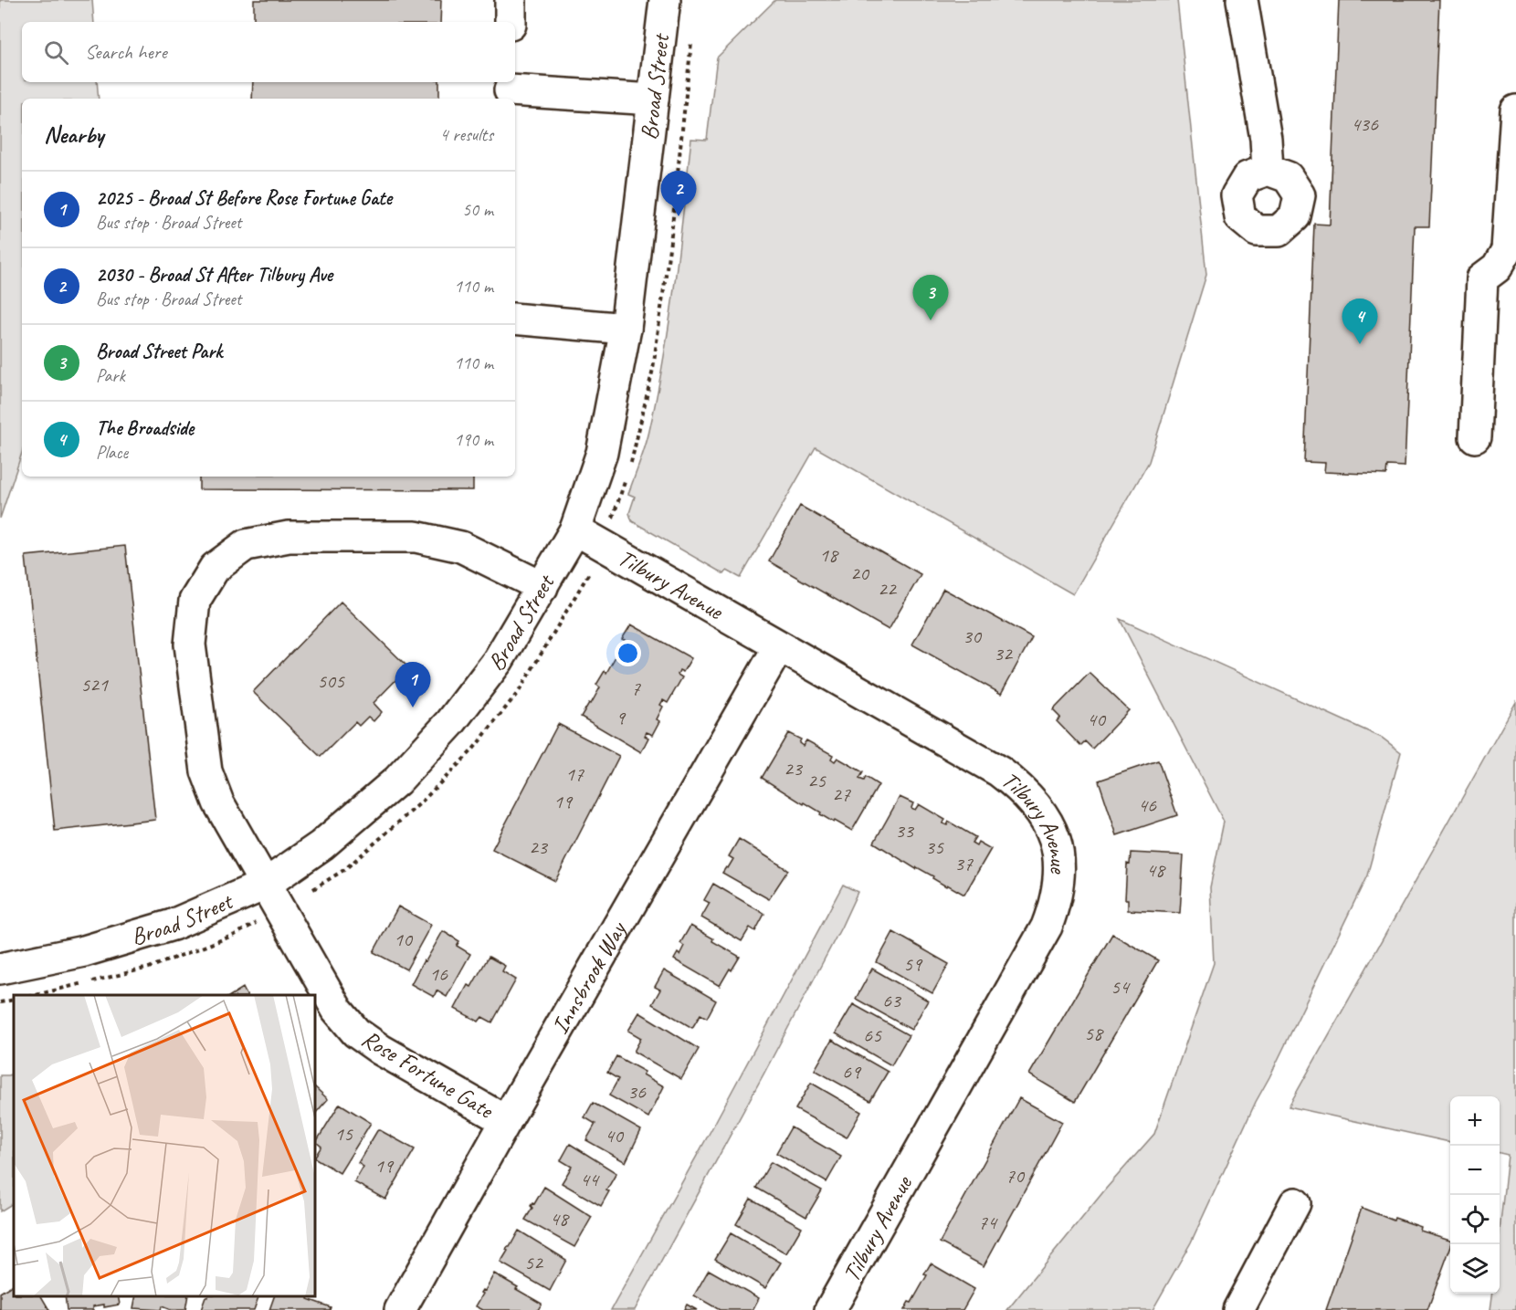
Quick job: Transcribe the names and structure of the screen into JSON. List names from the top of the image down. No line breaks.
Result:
{"streets":{"street":["Broad Street","Tilbury Avenue","Innsbrook Way","Rose Fortune Gate"]},"crossings":[["Broad Street","Tilbury Avenue"],["Broad Street","Rose Fortune Gate"],["Tilbury Avenue","Innsbrook Way"],["Innsbrook Way","Rose Fortune Gate"]],"house_numbers":["436","18","20","22","30","32","505","521","7","9","40","23","17","25","27","19","46","33","23","35","37","48","10","59","16","54","63","58","65","69","36","15","40","19","70","44","48","74","52"],"page":{"search":"Search here","heading":["Nearby","4 results"],"list":[{"mark":"1","name":"2025 - Broad St Before Rose Fortune Gate","note":"Bus stop · Broad Street","value":"50 m"},{"mark":"2","name":"2030 - Broad St After Tilbury Ave","note":"Bus stop · Broad Street","value":"110 m"},{"mark":"3","name":"Broad Street Park","note":"Park","value":"110 m"},{"mark":"4","name":"The Broadside","note":"Place","value":"190 m"}],"pins":["2","3","4","1"],"map_buttons":["+","−"]}}
